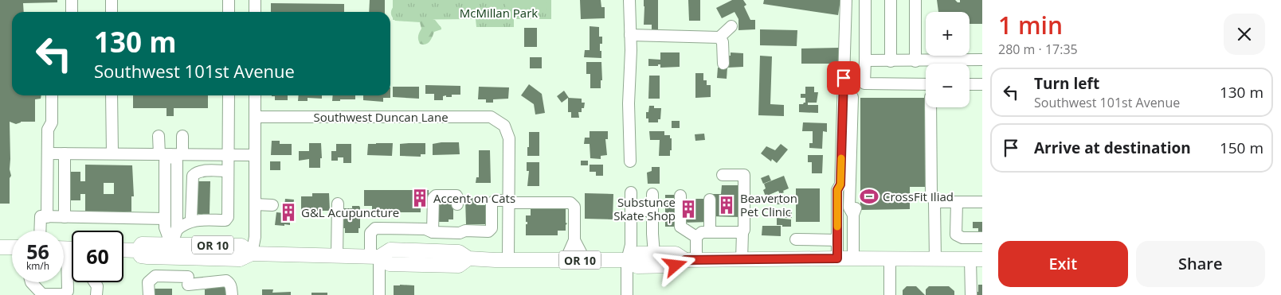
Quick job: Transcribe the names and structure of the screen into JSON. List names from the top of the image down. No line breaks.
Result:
{"streets":{"main road":["OR 10"],"street":["Southwest Duncan Lane"]},"parks":["McMillan Park"],"places":{"sports":["CrossFit Iliad"],"building":["Accent on Cats","Beaverton Pet Clinic","Substunce Skate Shop","G&L Acupuncture"]},"page":{"heading":["1 min","280 m · 17:35"],"map_buttons":["+","−"],"turn":["130 m","Southwest 101st Avenue"],"list":[{"name":"Turn left","note":"Southwest 101st Avenue","value":"130 m"},{"name":"Arrive at destination","value":"150 m"}],"speed":"56 km/h","limit":"60","buttons":["Exit","Share"]}}
